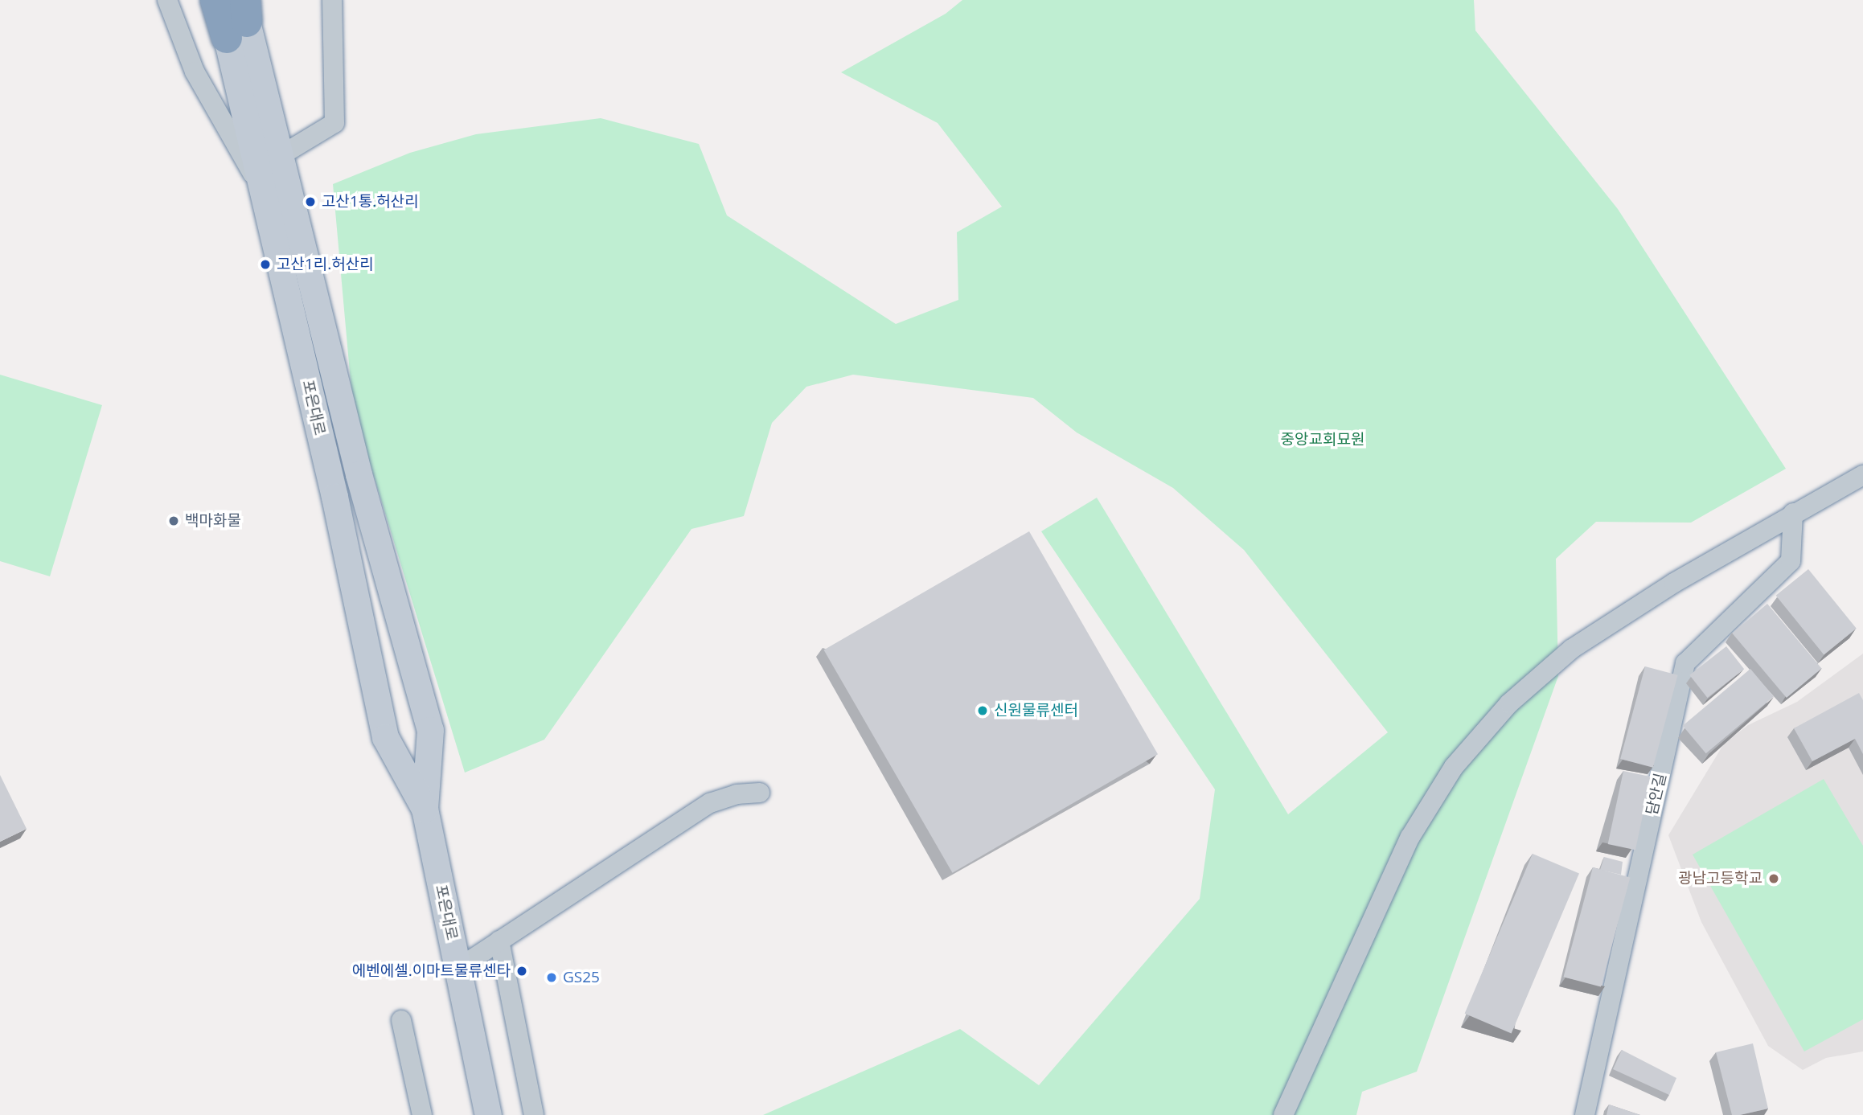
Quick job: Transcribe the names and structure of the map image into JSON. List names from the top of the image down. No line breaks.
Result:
{"streets":{"street":["포은대로","담안길"]},"parks":["중앙교회묘원"],"places":["고산1통.허산리","고산1리.허산리","백마화물","신원물류센터","광남고등학교","에벤에셀.이마트물류센타","GS25"]}
